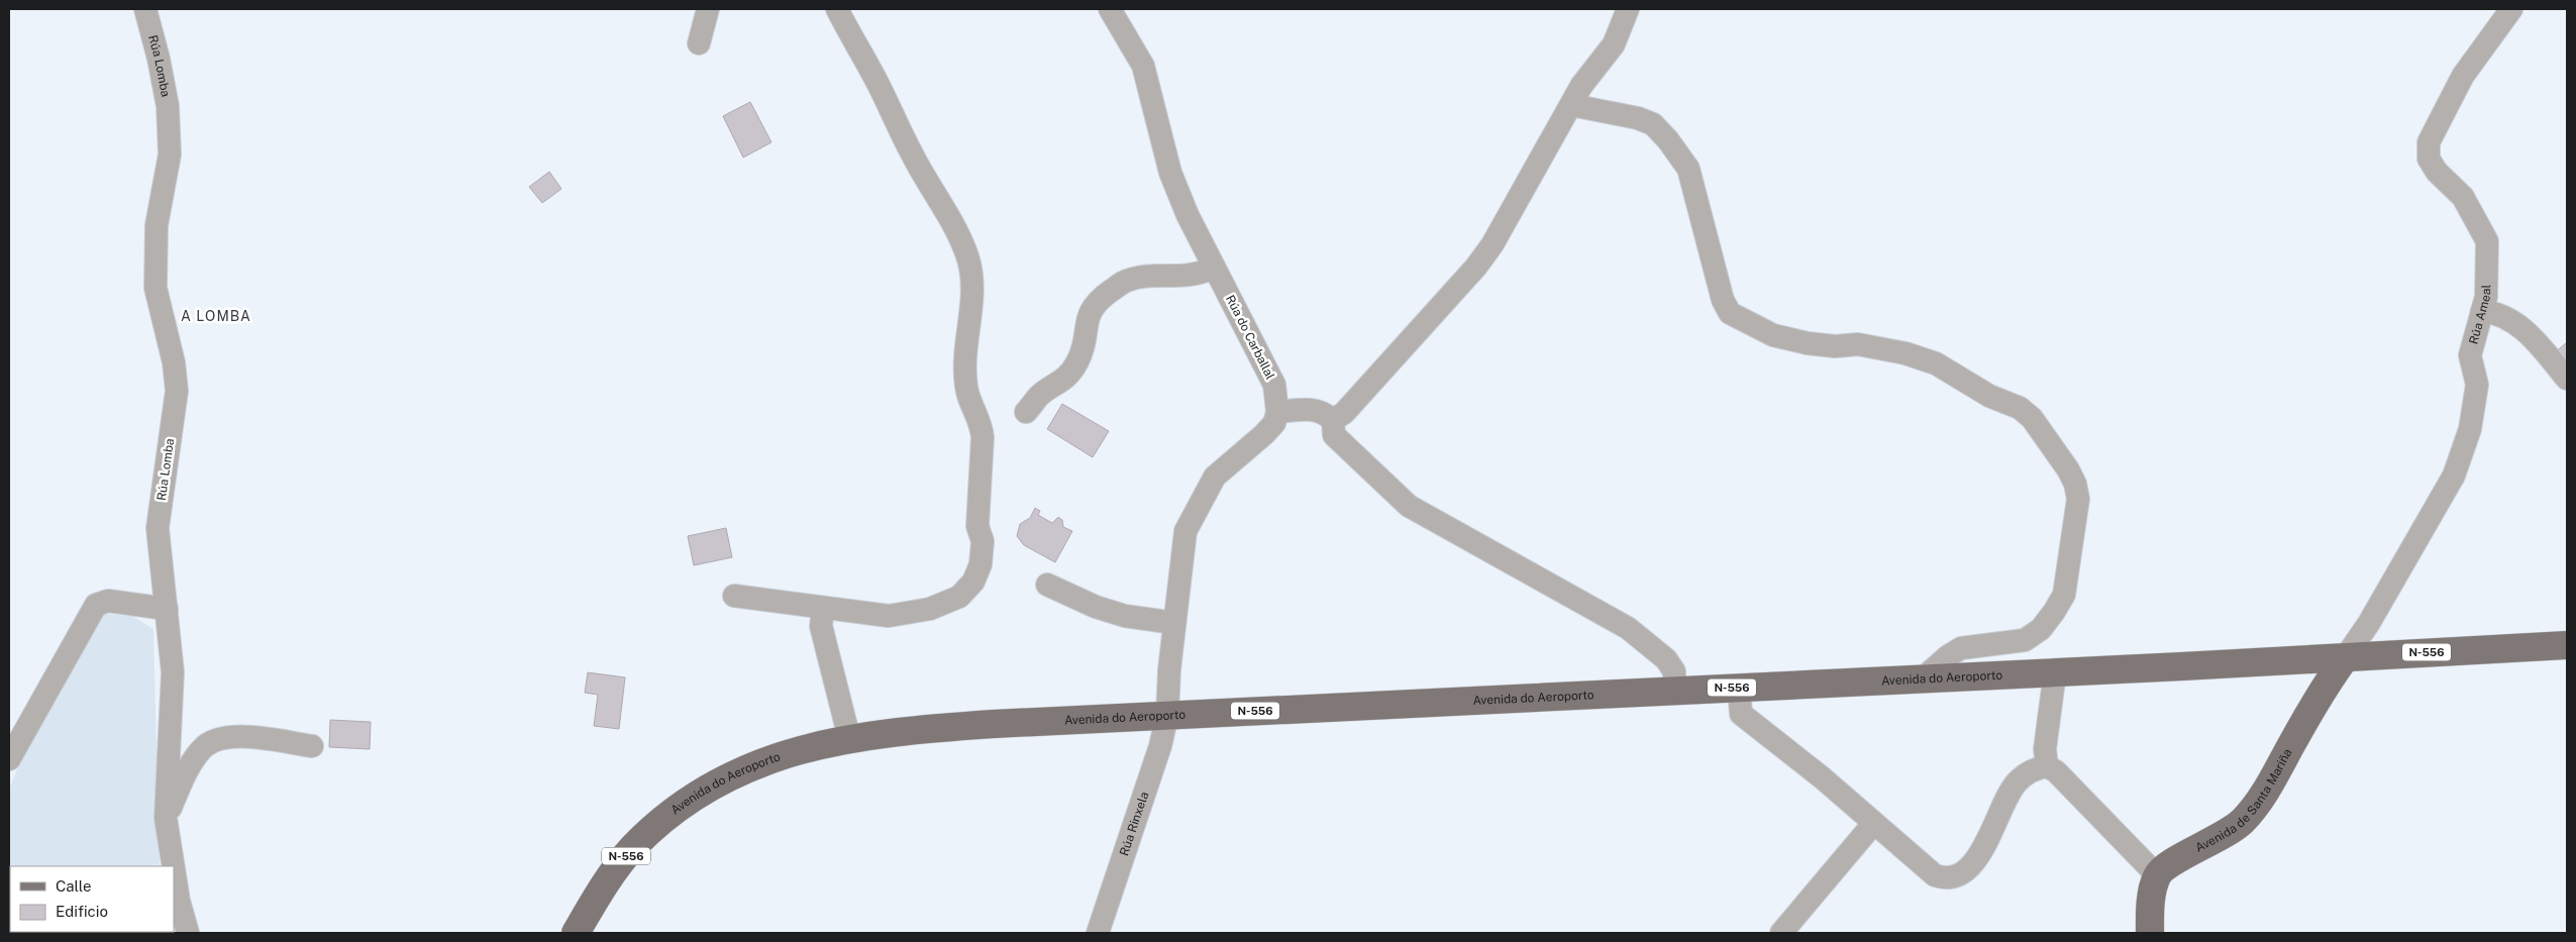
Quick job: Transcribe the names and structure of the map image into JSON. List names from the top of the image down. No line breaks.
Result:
{"streets":{"main road":["N-556","Avenida do Aeroporto","Avenida de Santa Mariña"],"street":["Rúa Lomba","Rúa Ameal","Rúa do Carballal","Rúa Rinxela"]},"crossings":[["Rúa Ameal","Avenida do Aeroporto"],["Rúa Ameal","Avenida de Santa Mariña"],["Avenida do Aeroporto","Avenida de Santa Mariña"],["Avenida do Aeroporto","Rúa Rinxela"]],"districts":["A LOMBA"],"legend":["Calle","Edificio"]}
